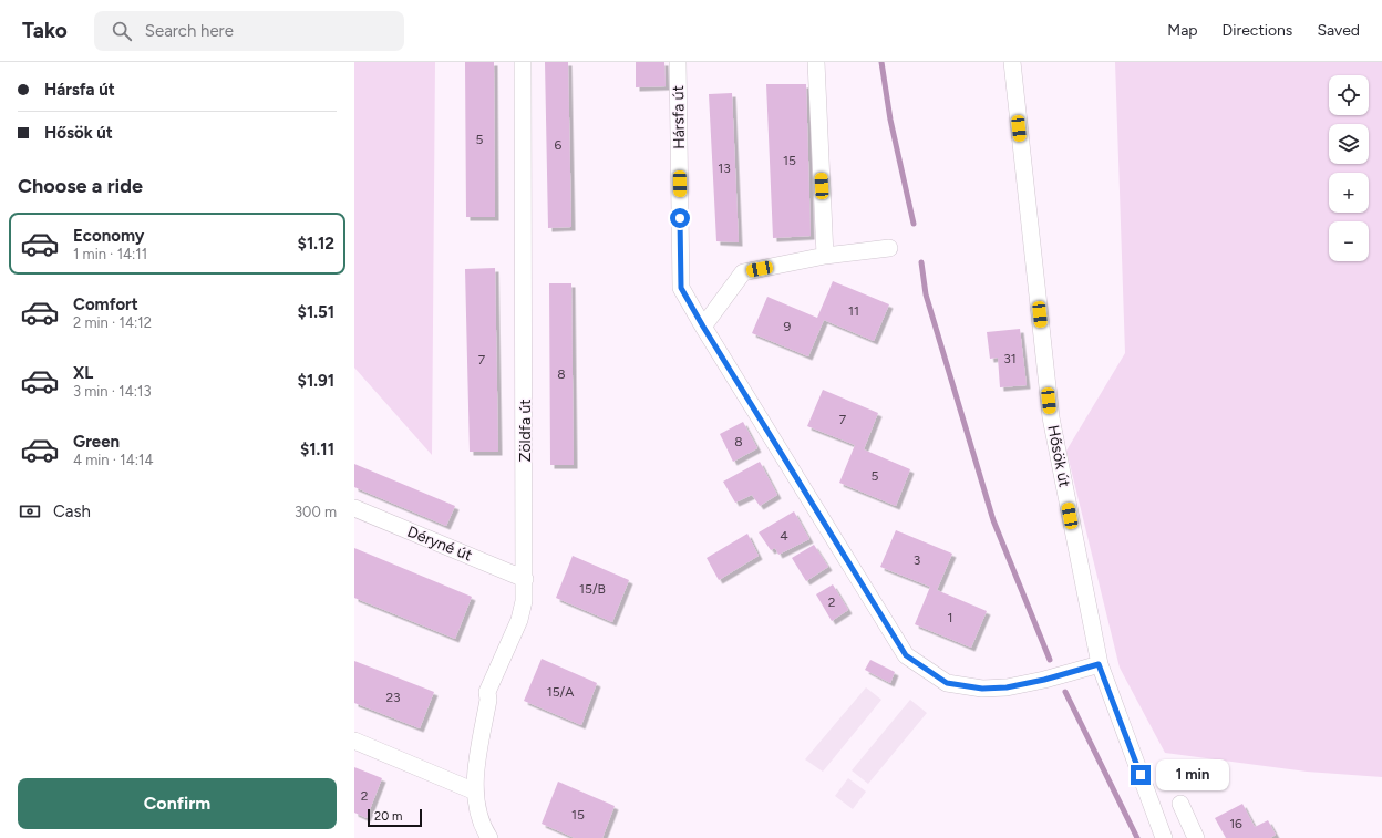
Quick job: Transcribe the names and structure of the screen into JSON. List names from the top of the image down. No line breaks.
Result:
{"streets":{"street":["Hársfa út","Zöldfa út","Hősök út","Déryné út"]},"crossings":[["Hársfa út","Hősök út"],["Zöldfa út","Déryné út"]],"house_numbers":["5","6","15","13","11","9","31","7","8","7","8","5","4","3","15/B","2","1","15/A","23","2","15","16"],"scale_bar":"20 m","page":{"header":"Tako","search":"Search here","nav":["Map","Directions","Saved"],"banner":["Hársfa út","Hősök út"],"map_buttons":["+","−"],"heading":"Choose a ride","list":[{"name":"Economy","note":"1 min · 14:11","value":"$1.12"},{"name":"Comfort","note":"2 min · 14:12","value":"$1.51"},{"name":"XL","note":"3 min · 14:13","value":"$1.91"},{"name":"Green","note":"4 min · 14:14","value":"$1.11"}],"pay":["Cash","300 m"],"bubble":"1 min","buttons":"Confirm","scale":"20 m"}}
